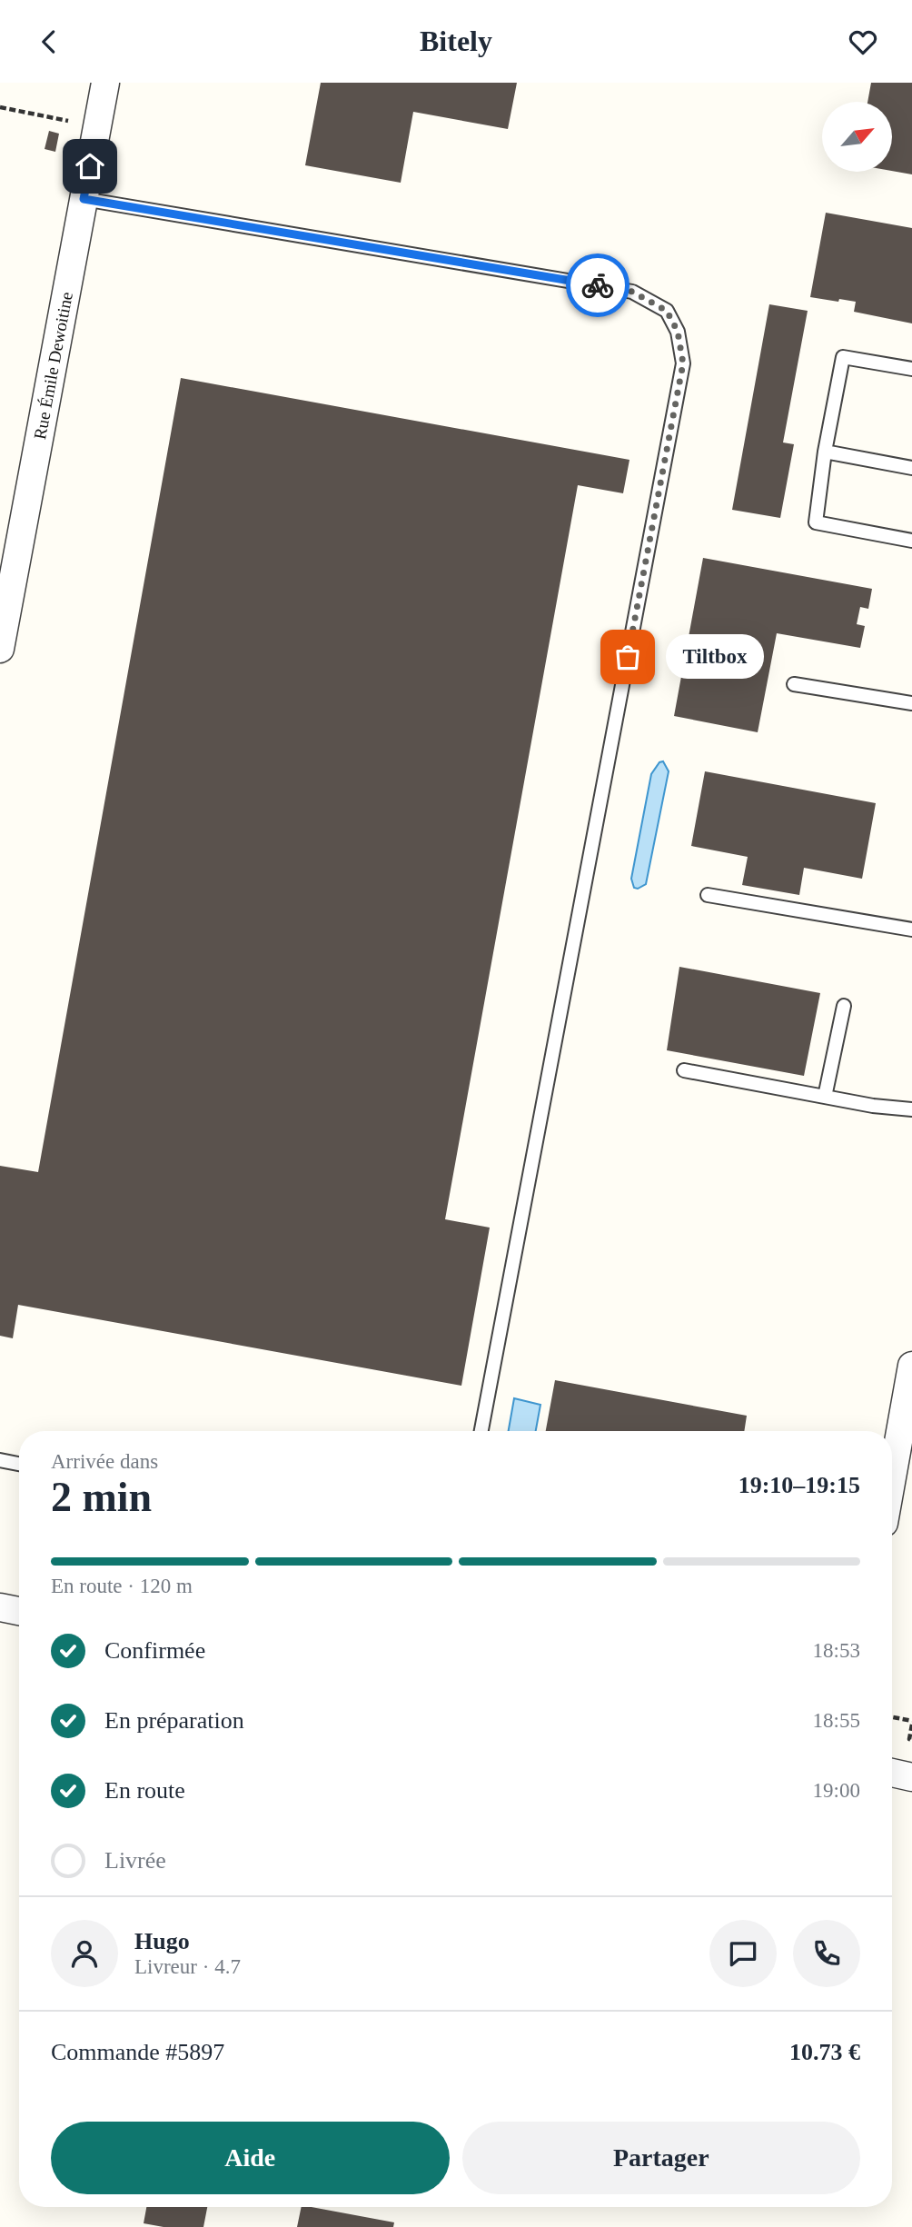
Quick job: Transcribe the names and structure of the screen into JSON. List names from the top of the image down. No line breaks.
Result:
{"streets":{"street":["Rue Émile Dewoitine"]},"places":["Tiltbox"],"north":"top right","page":{"header":"Bitely","bubble":"Tiltbox","heading":["2 min","Arrivée dans","19:10–19:15"],"panel":["Hugo","Livreur · 4.7","Commande #5897","10.73 €"],"bar":"En route · 120 m","list":[["Confirmée","18:53"],["En préparation","18:55"],["En route","19:00"],"Livrée"],"buttons":["Aide","Partager"]}}
